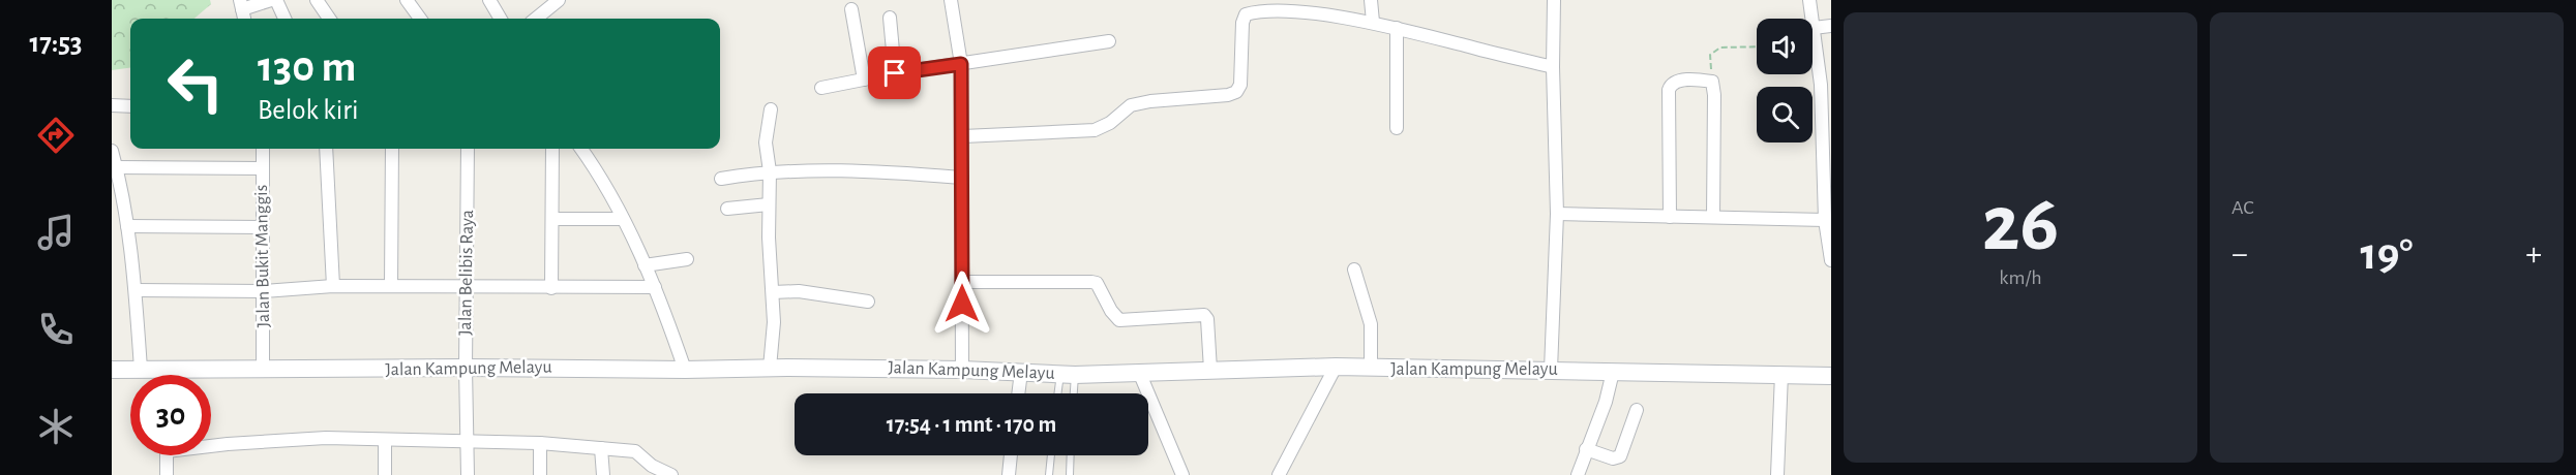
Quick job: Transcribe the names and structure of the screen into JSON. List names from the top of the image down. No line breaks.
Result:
{"streets":{"main road":["Jalan Kampung Melayu"],"street":["Jalan Bukit Manggis","Jalan Belibis Raya"]},"crossings":[["Jalan Bukit Manggis","Jalan Kampung Melayu"],["Jalan Belibis Raya","Jalan Kampung Melayu"]],"page":{"tabs":"17:53","tile":[["26","km/h"],"AC"],"turn":["130 m","Belok kiri"],"heat":["−","19°","+"],"limit":"30","trip":"17:54 · 1 mnt · 170 m"}}
